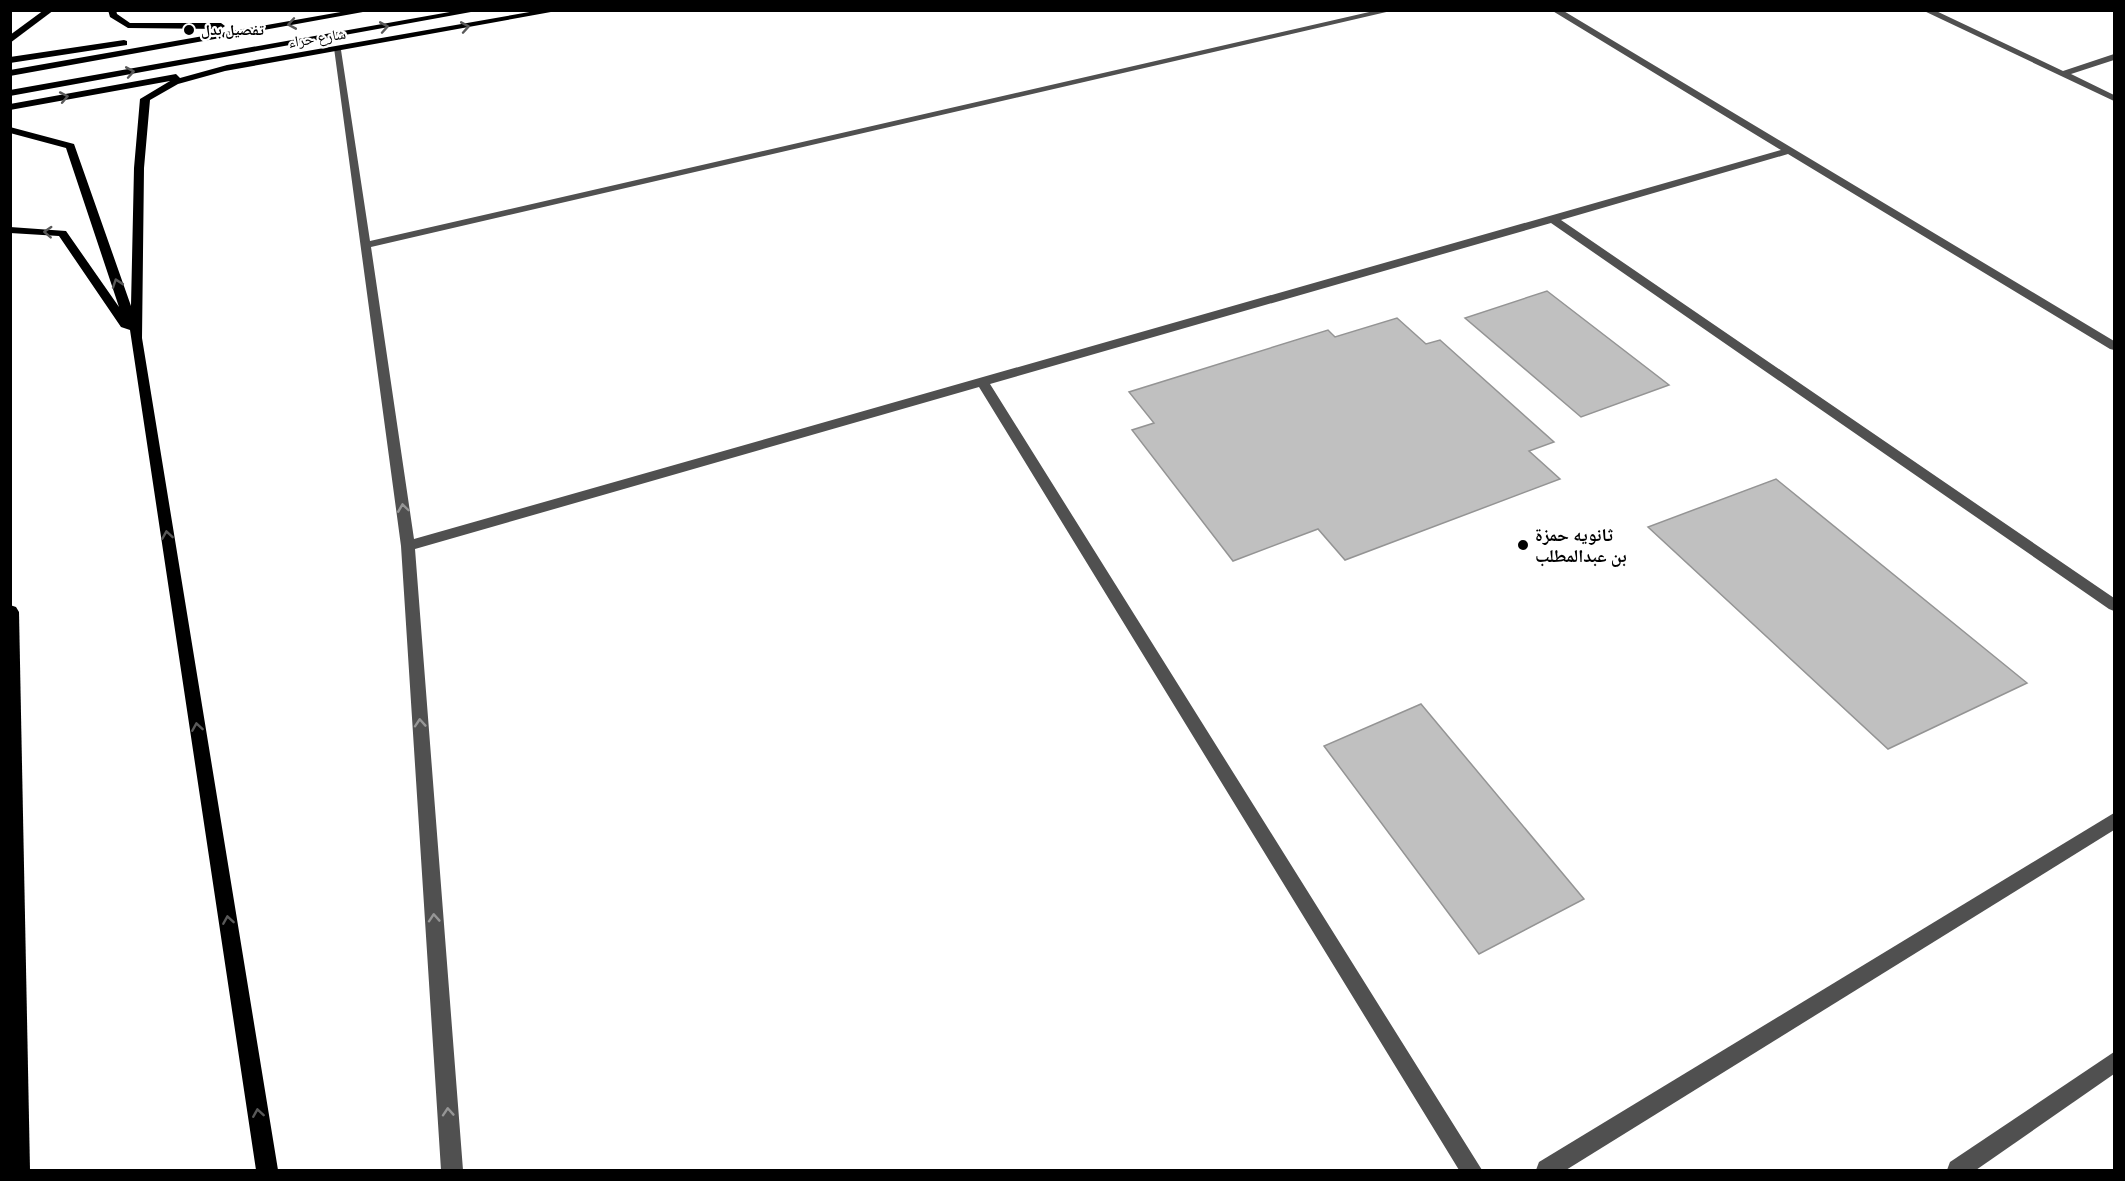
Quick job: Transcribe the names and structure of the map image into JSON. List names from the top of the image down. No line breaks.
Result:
{"streets":{"main road":["شارع حراء"]},"places":["تفصيل بدل","ثانويه حمزة بن عبدالمطلب"]}
